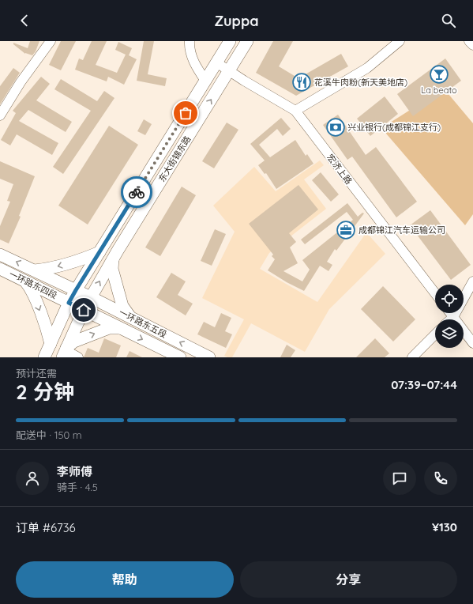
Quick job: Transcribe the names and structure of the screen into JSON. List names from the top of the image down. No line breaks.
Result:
{"streets":{"main road":["东大街锦东路","一环路东四段","一环路东五段"],"street":["宏济上路"]},"crossings":[["东大街锦东路","宏济上路"],["东大街锦东路","一环路东四段"],["东大街锦东路","一环路东五段"],["一环路东四段","一环路东五段"]],"places":{"bar":["La beato"],"restaurant":["花溪牛肉粉(新天美地店)"],"bank":["兴业银行(成都锦江支行)"],"office":["成都锦江汽车运输公司"]},"page":{"header":"Zuppa","heading":["2 分钟","预计还需","07:39–07:44"],"panel":["李师傅","骑手 · 4.5","订单 #6736","¥130"],"bar":"配送中 · 150 m","buttons":["帮助","分享"]}}
